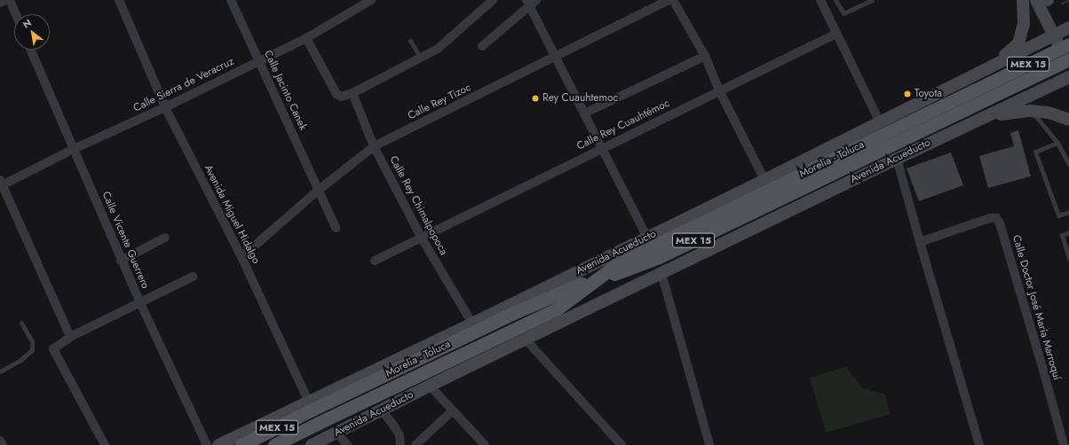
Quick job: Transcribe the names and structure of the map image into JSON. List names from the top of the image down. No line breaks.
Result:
{"streets":{"main road":["MEX 15","Morelia - Toluca"],"street":["Calle Sierra de Veracruz","Calle Jacinto Canek","Calle Rey Tizoc","Calle Rey Cuauhtémoc","Avenida Acueducto","Calle Rey Chimalpopoca","Avenida Miguel Hidalgo","Calle Vicente Guerrero","Calle Doctor José María Marroquí"]},"crossings":[["Calle Sierra de Veracruz","Calle Jacinto Canek"],["Calle Sierra de Veracruz","Avenida Miguel Hidalgo"],["Calle Sierra de Veracruz","Calle Vicente Guerrero"],["Calle Jacinto Canek","Calle Rey Tizoc"],["Calle Rey Tizoc","Calle Rey Chimalpopoca"],["Calle Rey Tizoc","Avenida Miguel Hidalgo"],["Calle Rey Cuauhtémoc","Calle Rey Chimalpopoca"],["Morelia - Toluca","Avenida Acueducto"],["Morelia - Toluca","Avenida Miguel Hidalgo"],["Avenida Acueducto","Calle Rey Chimalpopoca"],["Avenida Acueducto","Avenida Miguel Hidalgo"]],"places":["Toyota","Rey Cuauhtemoc"],"north":"top left"}
